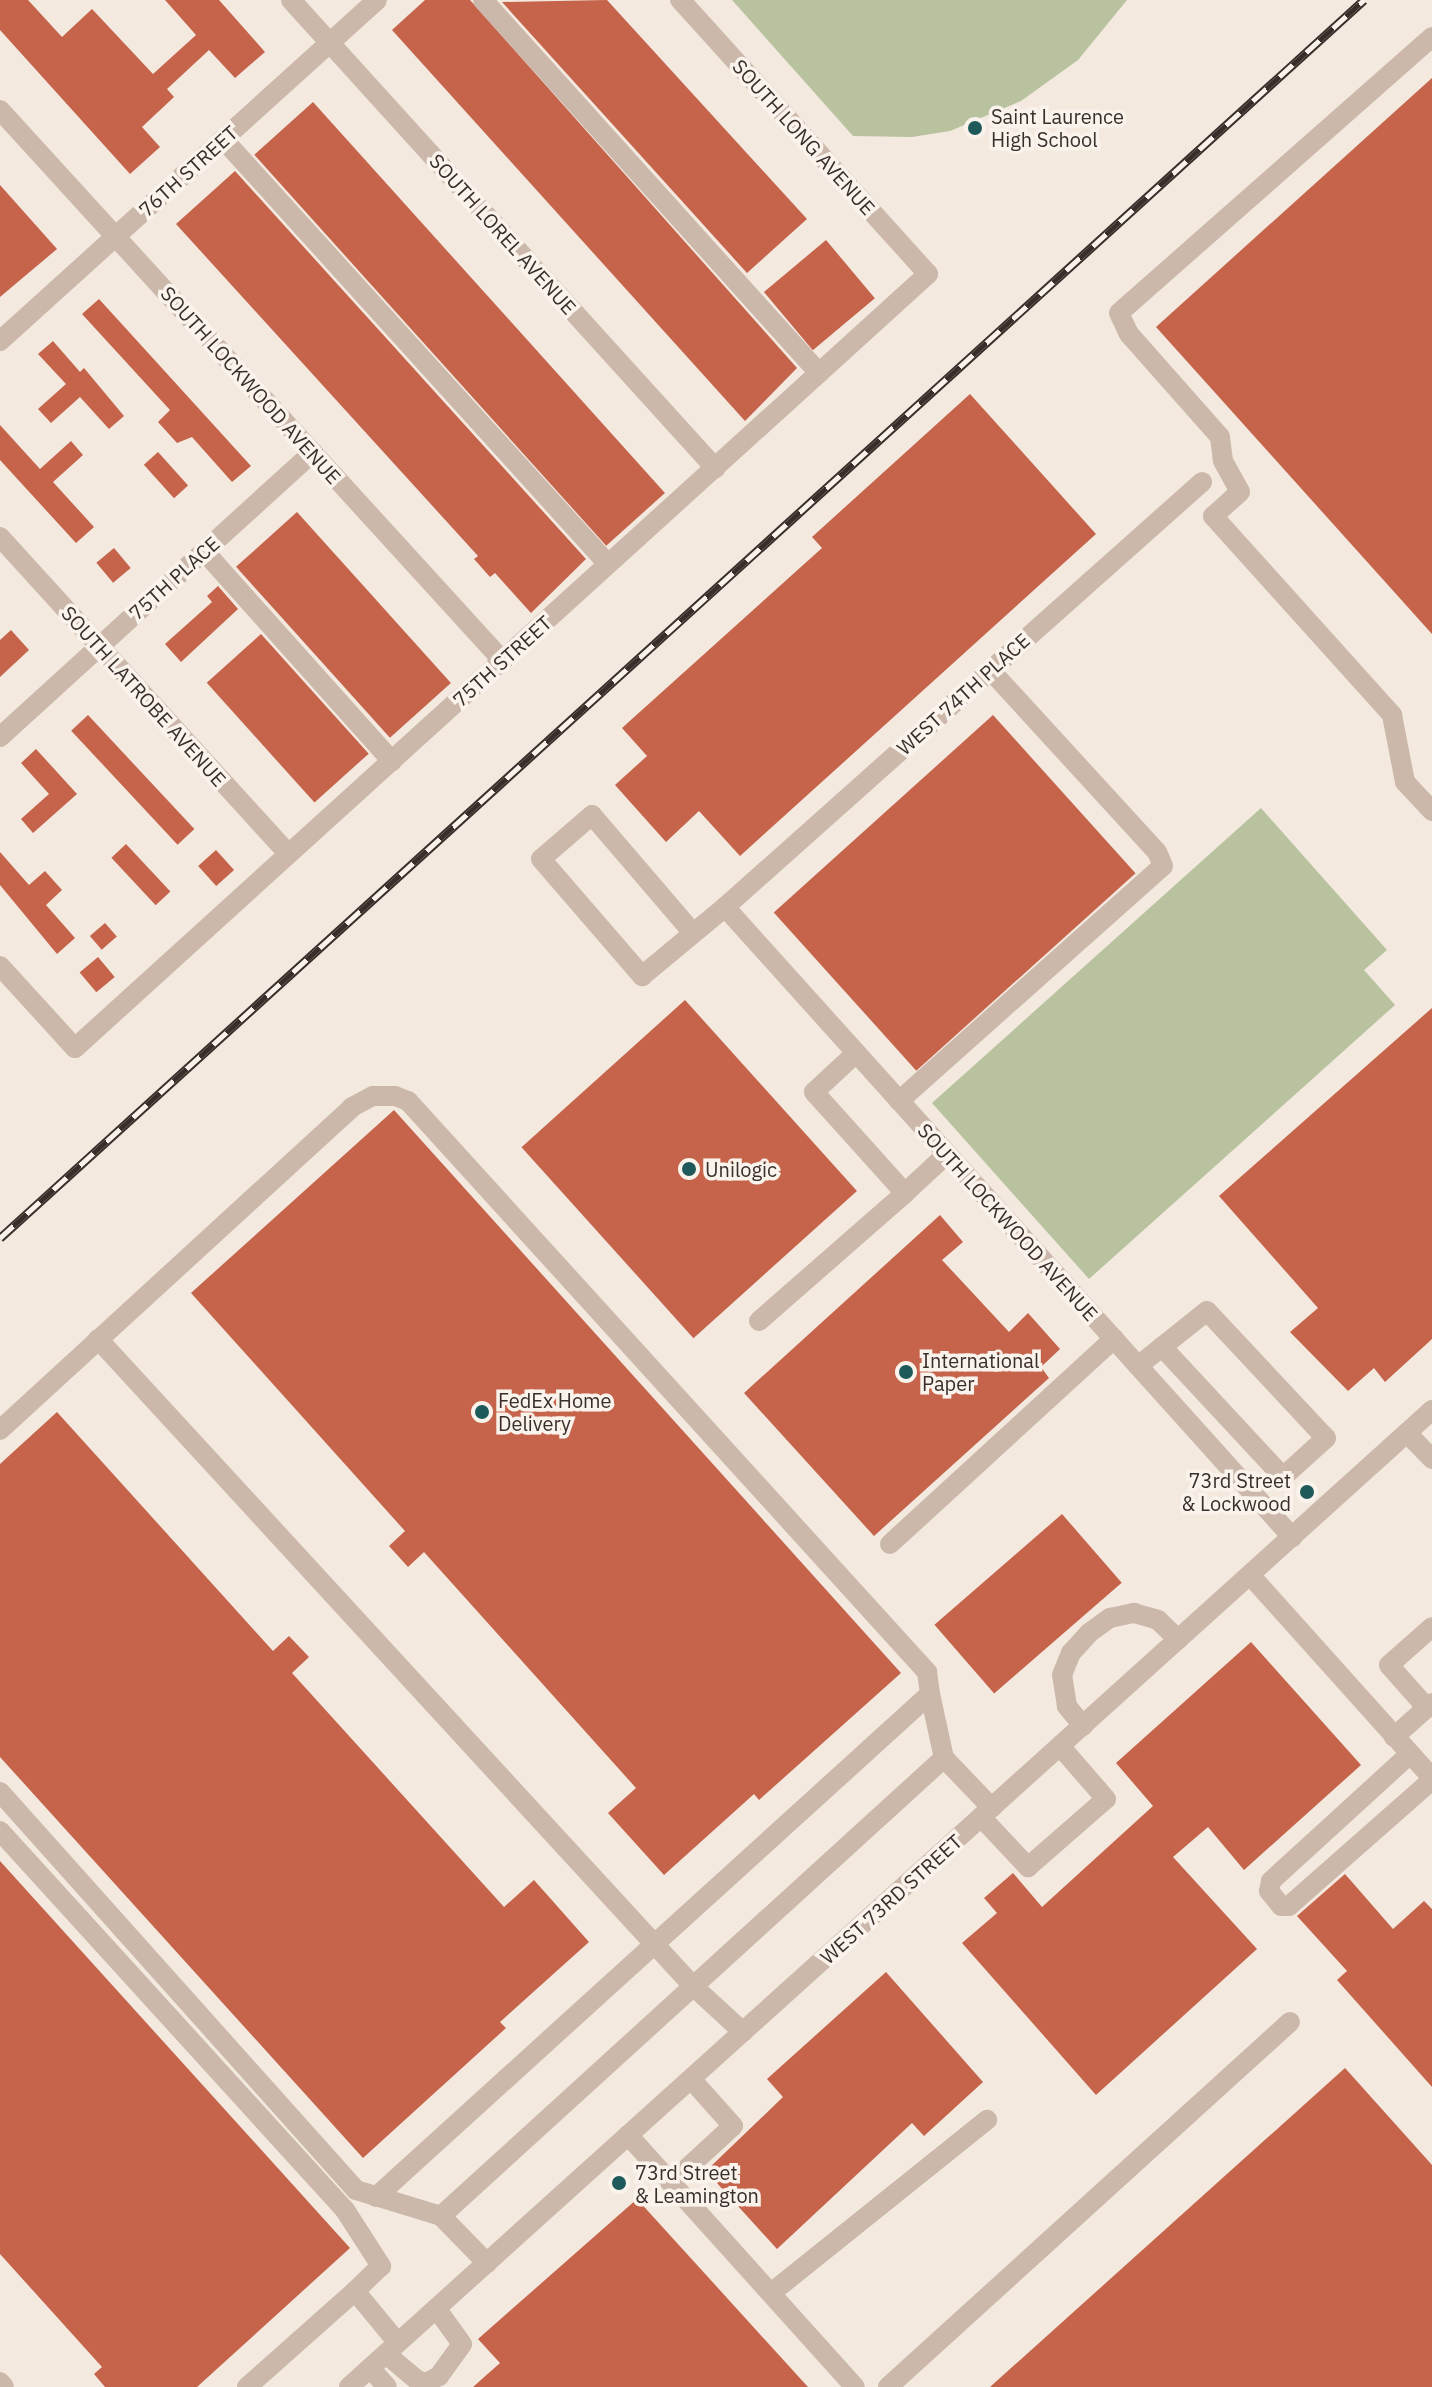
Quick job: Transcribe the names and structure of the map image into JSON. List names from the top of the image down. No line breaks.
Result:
{"streets":{"street":["SOUTH LONG AVENUE","76TH STREET","SOUTH LOREL AVENUE","SOUTH LOCKWOOD AVENUE","75TH PLACE","75TH STREET","WEST 74TH PLACE","SOUTH LATROBE AVENUE","WEST 73RD STREET"]},"crossings":[["SOUTH LONG AVENUE","75TH STREET"],["76TH STREET","SOUTH LOREL AVENUE"],["76TH STREET","SOUTH LOCKWOOD AVENUE"],["SOUTH LOREL AVENUE","75TH STREET"],["SOUTH LOCKWOOD AVENUE","75TH PLACE"],["SOUTH LOCKWOOD AVENUE","75TH STREET"],["SOUTH LOCKWOOD AVENUE","WEST 74TH PLACE"],["SOUTH LOCKWOOD AVENUE","WEST 73RD STREET"],["75TH PLACE","SOUTH LATROBE AVENUE"],["75TH STREET","SOUTH LATROBE AVENUE"]],"places":["Saint Laurence High School","Unilogic","International Paper","FedEx Home Delivery","73rd Street & Lockwood","73rd Street & Leamington"]}
